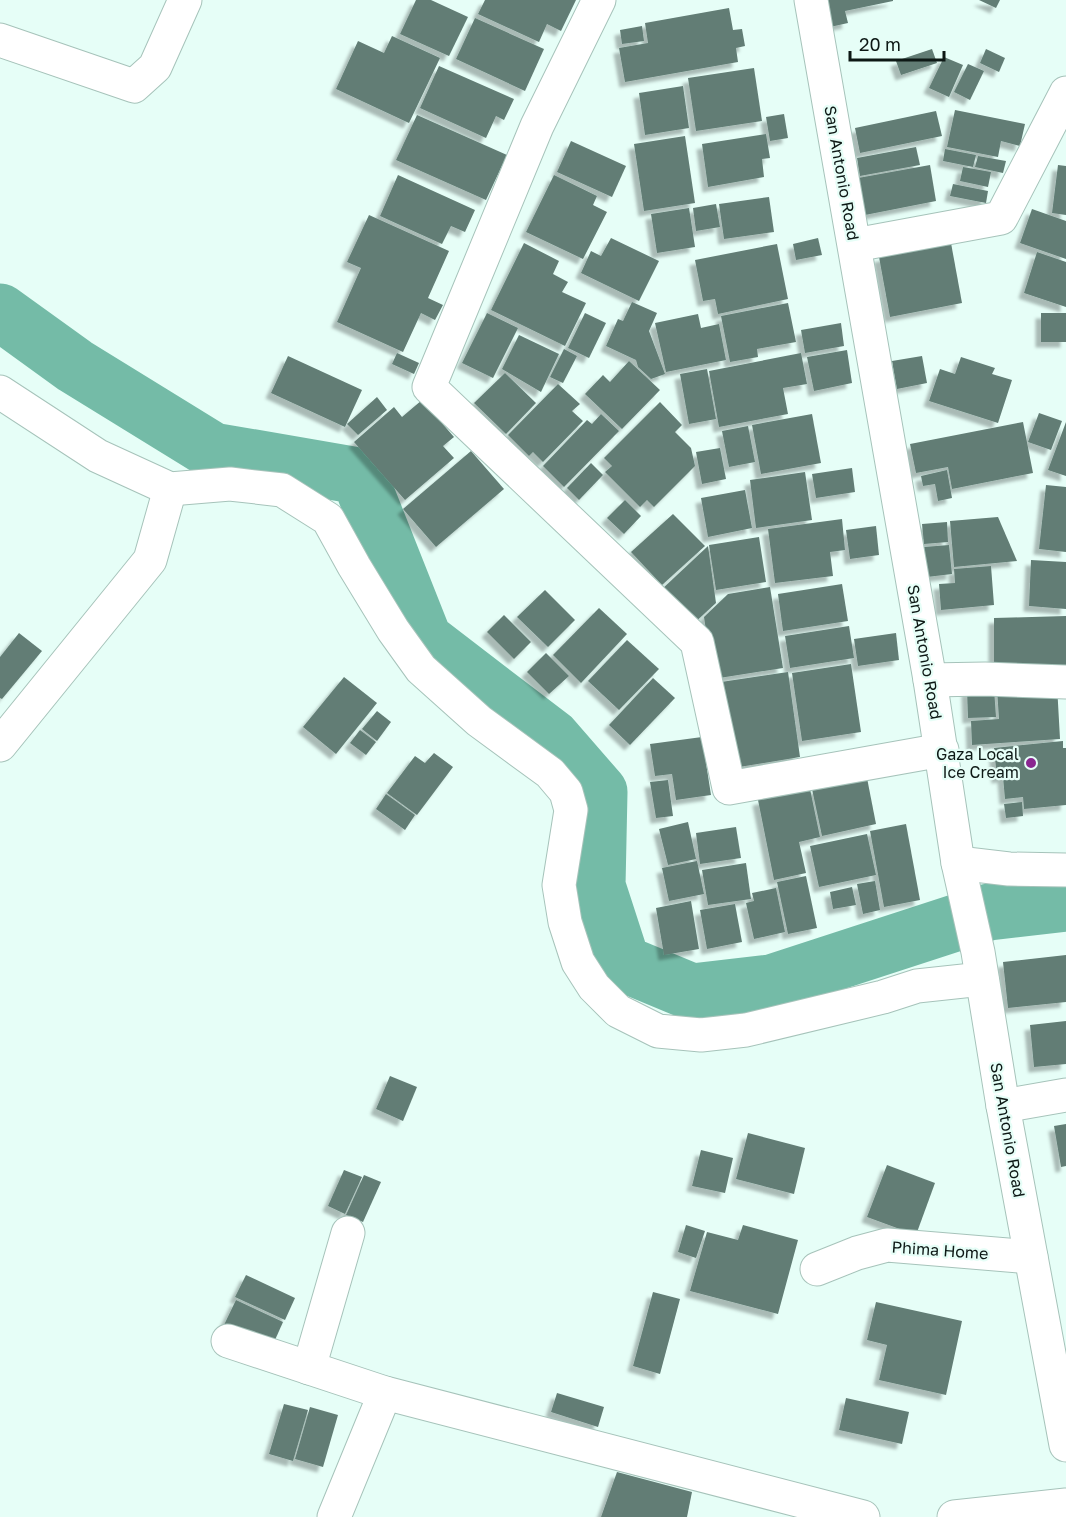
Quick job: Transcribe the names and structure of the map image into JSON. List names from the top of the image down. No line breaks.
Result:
{"streets":{"street":["San Antonio Road","Phima Home"]},"crossings":[["San Antonio Road","Phima Home"]],"places":["Gaza Local Ice Cream"],"scale_bar":"20 m"}
